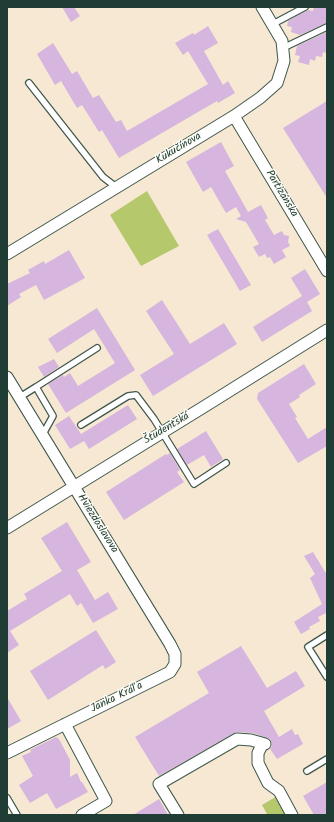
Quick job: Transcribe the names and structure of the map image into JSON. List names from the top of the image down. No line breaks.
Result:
{"streets":{"street":["Kukučínova","Partizánska","Študentská","Hviezdoslavova","Janka Kráľa"]},"crossings":[["Kukučínova","Partizánska"],["Študentská","Hviezdoslavova"],["Hviezdoslavova","Janka Kráľa"]]}
